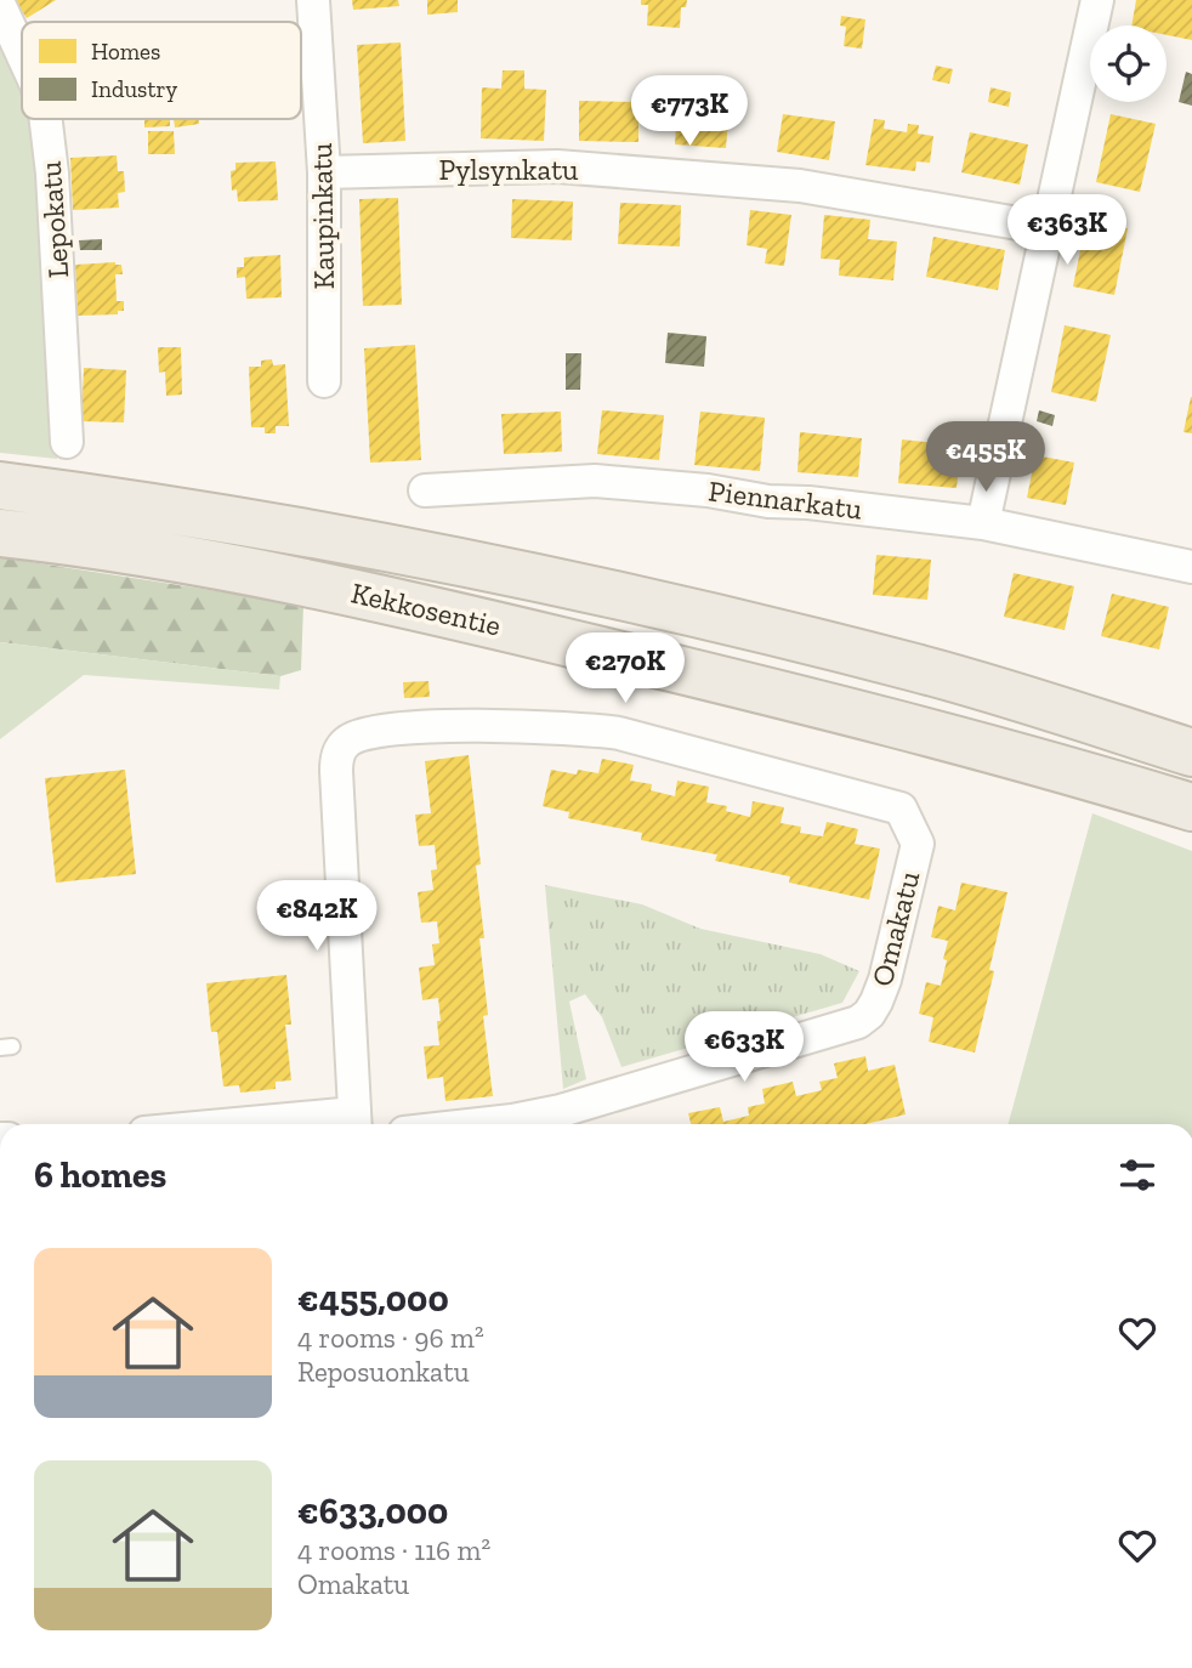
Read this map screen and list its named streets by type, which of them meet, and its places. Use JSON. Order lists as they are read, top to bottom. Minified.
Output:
{"streets":{"highway":["Kekkosentie"],"street":["Pylsynkatu","Kaupinkatu","Lepokatu","Piennarkatu","Omakatu"]},"crossings":[["Pylsynkatu","Kaupinkatu"]],"legend":["Homes","Industry"],"page":{"price":["€773K","€363K","€455K","€270K","€842K","€633K"],"heading":"6 homes","list":[{"name":"€455,000","note":"4 rooms · 96 m² · Reposuonkatu"},{"name":"€633,000","note":"4 rooms · 116 m² · Omakatu"}]}}
